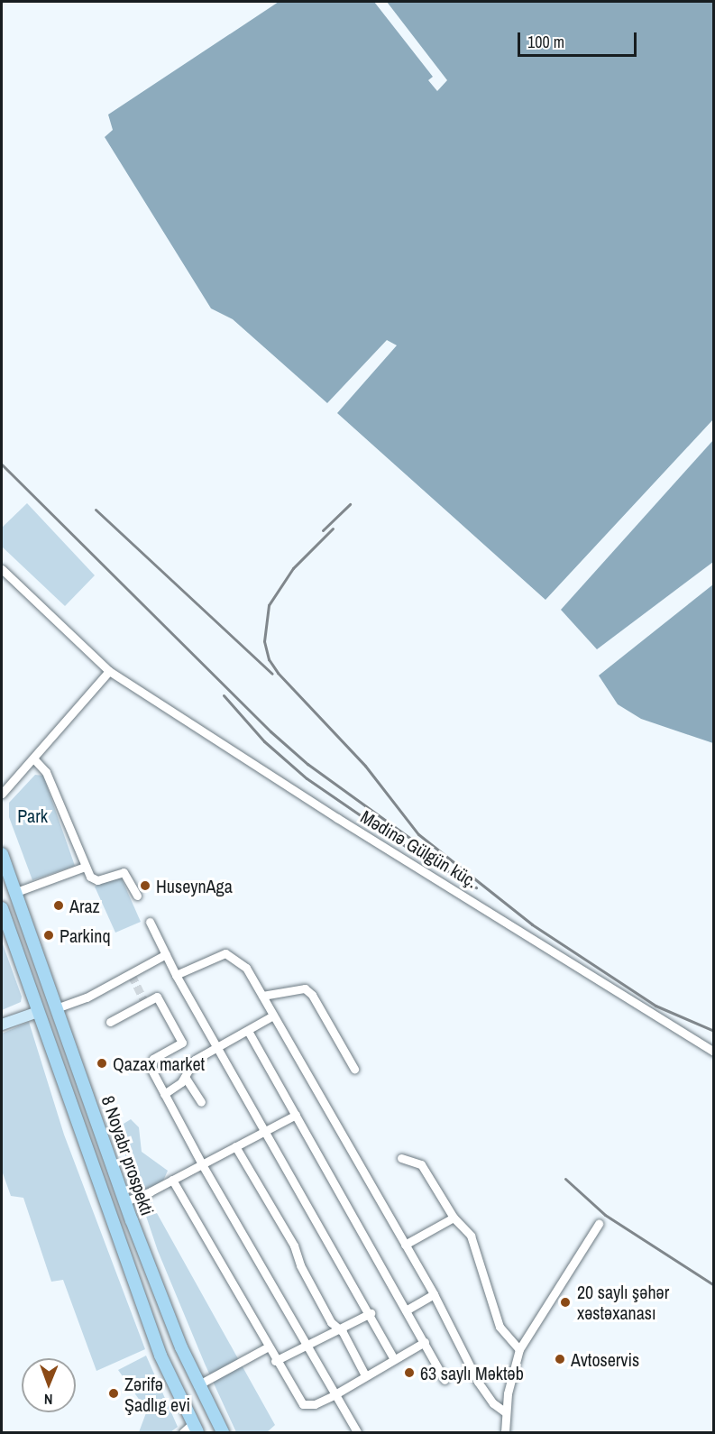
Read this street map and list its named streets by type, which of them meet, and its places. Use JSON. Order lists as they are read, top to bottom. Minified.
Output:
{"streets":{"highway":["8 Noyabr prospekti"],"street":["Mədinə Gülgün küç."]},"parks":["Park"],"places":["HuseynAga","Araz","Parkinq","Qazax market","20 saylı şəhər xəstəxanası","Avtoservis","63 saylı Məktəb","Zərifə Şadlıg evi"],"scale_bar":"100 m","north":"bottom"}
